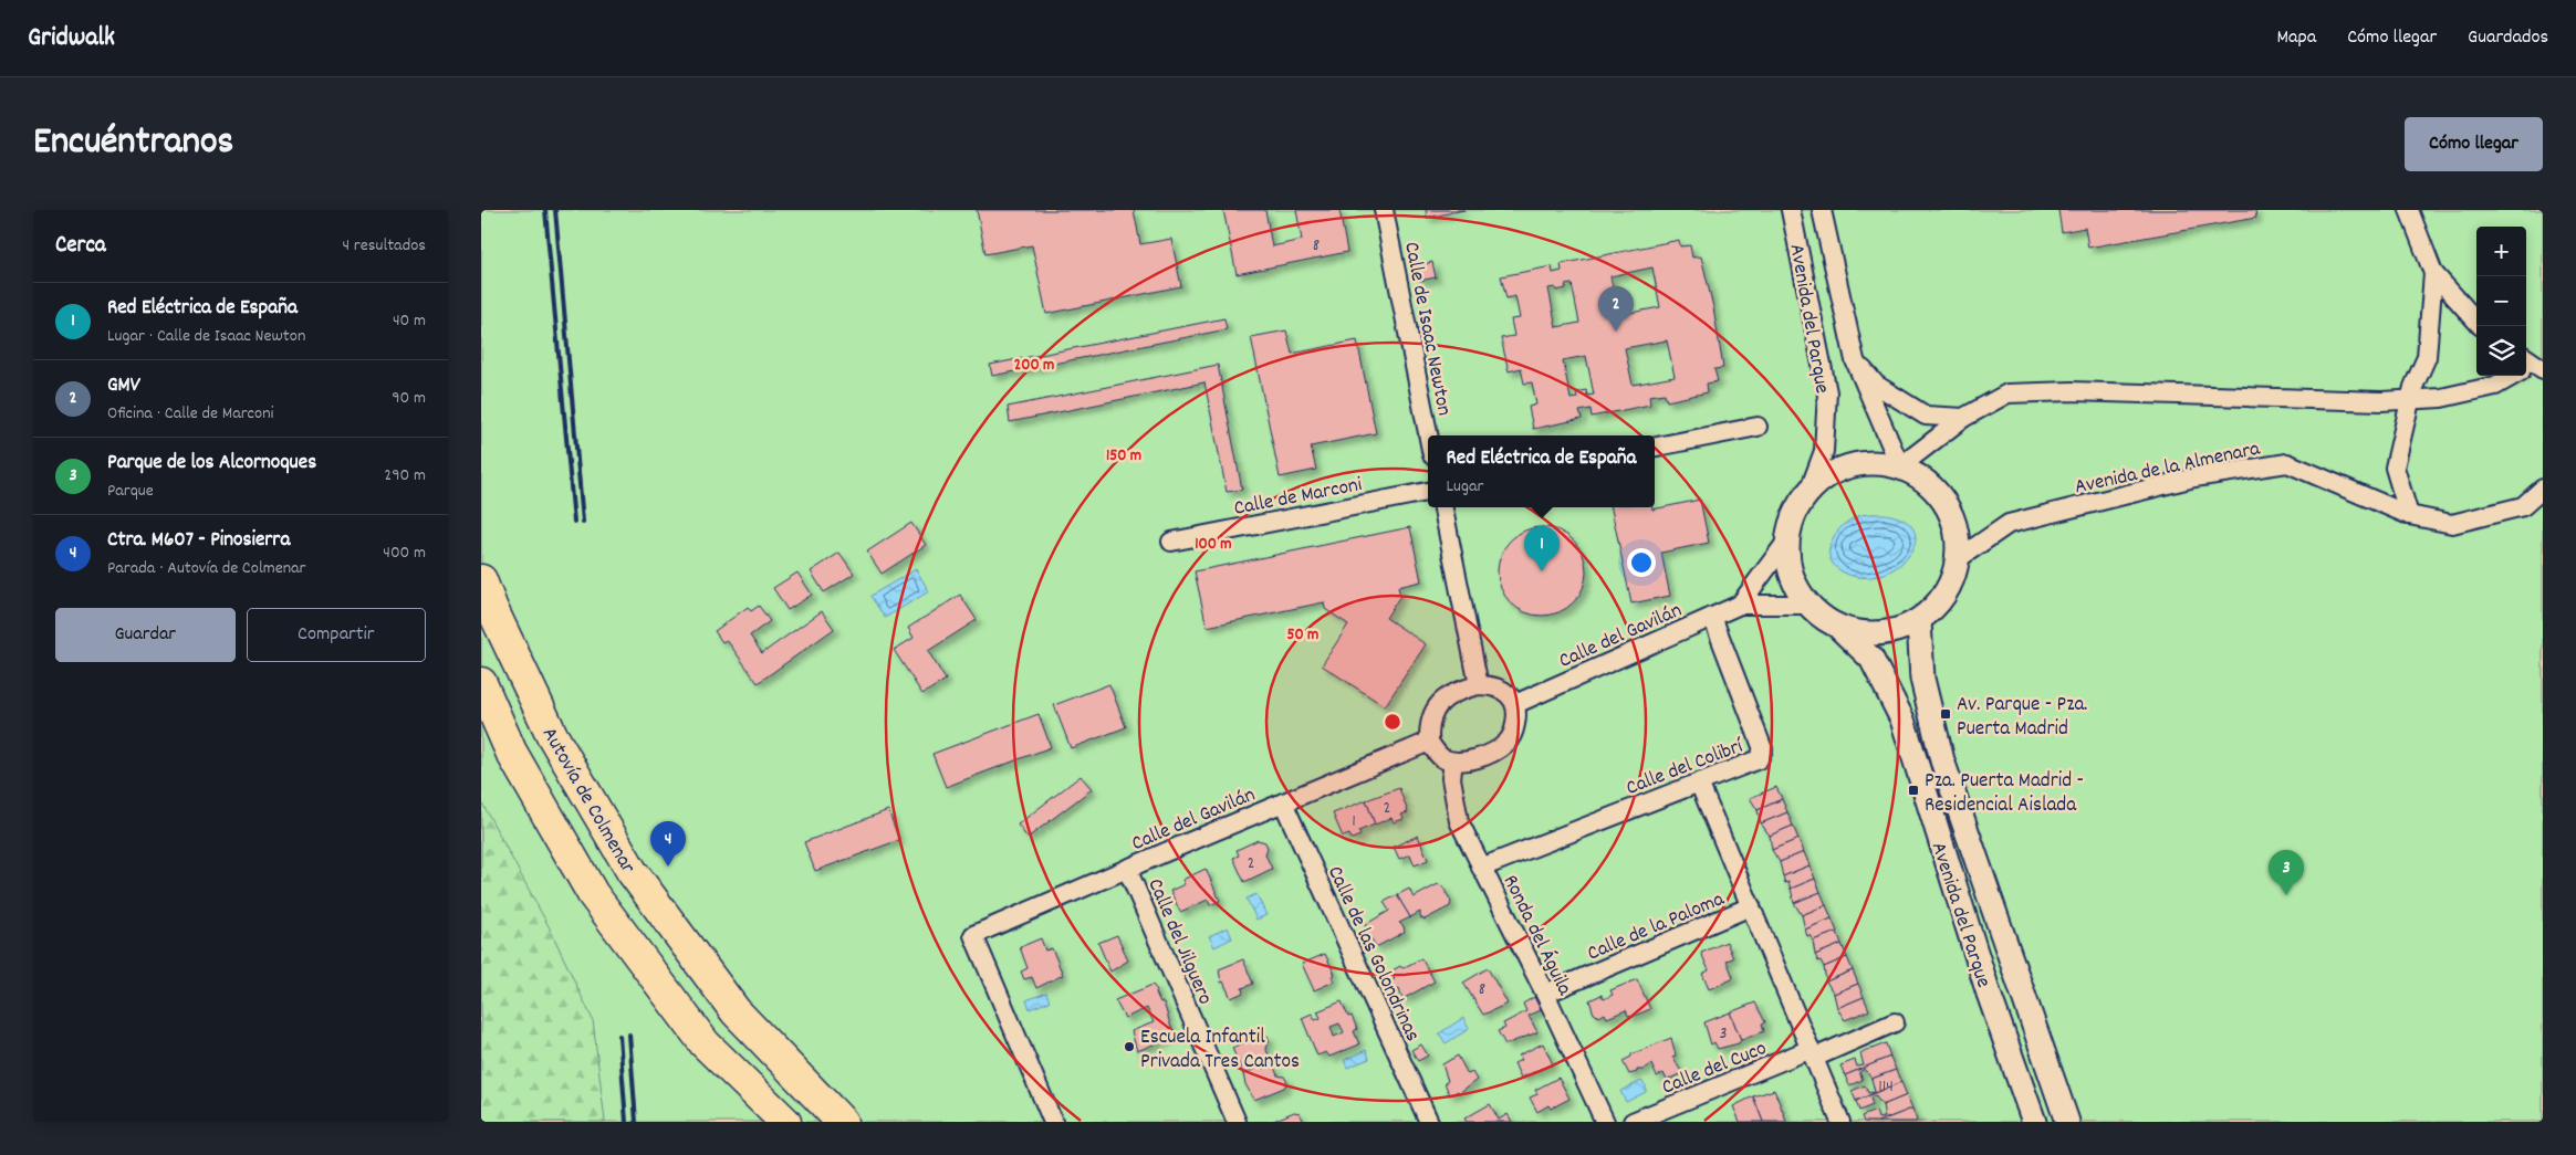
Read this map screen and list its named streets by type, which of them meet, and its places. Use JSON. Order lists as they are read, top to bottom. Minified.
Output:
{"streets":{"highway":["Autovía de Colmenar"],"street":["Avenida del Parque","Calle de Isaac Newton","Avenida de la Almenara","Calle de Marconi","Calle del Gavilán","Calle del Colibrí","Calle de la Paloma","Ronda del Águila","Calle del Jilguero","Calle de las Golondrinas","Calle del Cuco"]},"crossings":[["Avenida del Parque","Avenida de la Almenara"],["Avenida del Parque","Calle del Gavilán"],["Avenida de la Almenara","Calle del Gavilán"],["Calle del Gavilán","Calle del Colibrí"],["Calle del Gavilán","Ronda del Águila"],["Calle del Gavilán","Calle del Jilguero"],["Calle del Gavilán","Calle de las Golondrinas"],["Calle del Colibrí","Ronda del Águila"],["Calle de la Paloma","Ronda del Águila"]],"places":{"transit":["Av. Parque - Pza. Puerta Madrid","Pza. Puerta Madrid - Residencial Aislada"],"other":["Escuela Infantil Privada Tres Cantos"]},"house_numbers":["8","2","1","2","8","3","114"],"page":{"header":"Gridwalk","nav":["Mapa","Cómo llegar","Guardados"],"title":"Encuéntranos","buttons":["Cómo llegar",["Guardar","Compartir"]],"heading":["Cerca","4 resultados"],"map_buttons":["+","−"],"list":[{"mark":"1","name":"Red Eléctrica de España","note":"Lugar · Calle de Isaac Newton","value":"40 m"},{"mark":"2","name":"GMV","note":"Oficina · Calle de Marconi","value":"90 m"},{"mark":"3","name":"Parque de los Alcornoques","note":"Parque","value":"290 m"},{"mark":"4","name":"Ctra. M607 - Pinosierra","note":"Parada · Autovía de Colmenar","value":"400 m"}],"pins":["2","1","4","3"],"popup":["Red Eléctrica de España","Lugar"]},"rings":["200 m","150 m","100 m","50 m"]}
